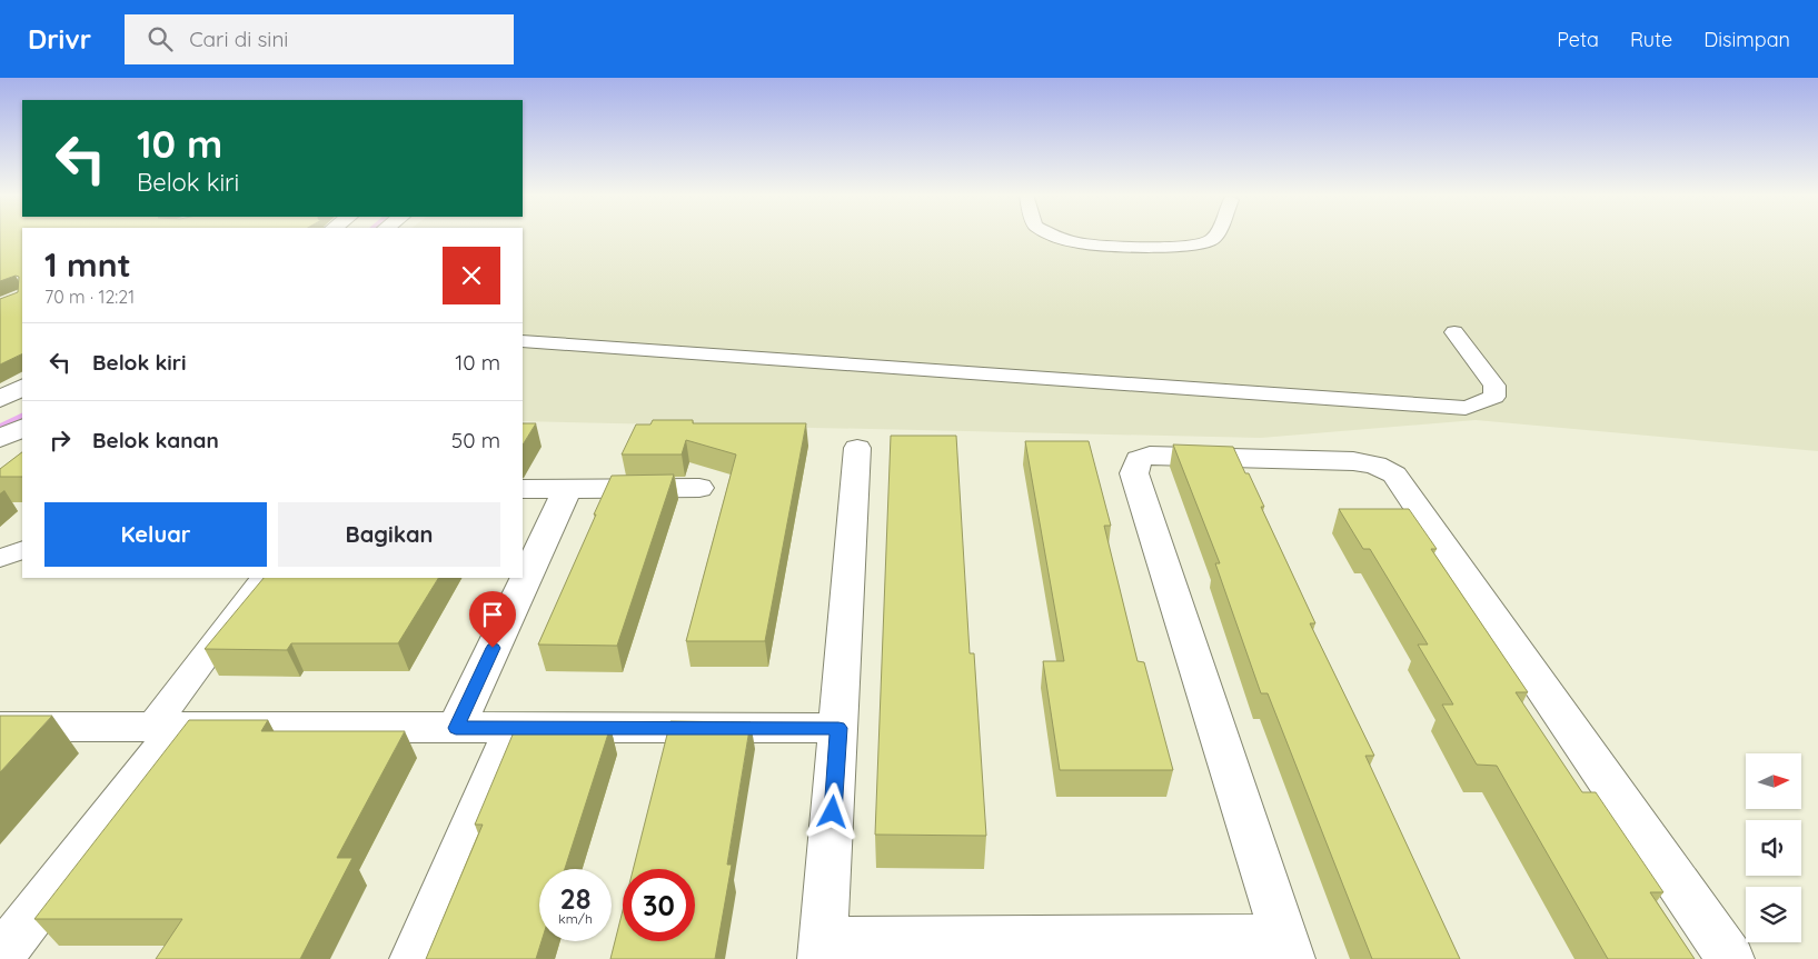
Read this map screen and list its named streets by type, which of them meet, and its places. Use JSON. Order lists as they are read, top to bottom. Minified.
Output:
{"north":"right","page":{"header":"Drivr","search":"Cari di sini","nav":["Peta","Rute","Disimpan"],"turn":["10 m","Belok kiri"],"heading":["1 mnt","70 m · 12:21"],"list":[{"name":"Belok kiri","value":"10 m"},{"name":"Belok kanan","value":"50 m"}],"buttons":["Keluar","Bagikan"],"speed":"28 km/h","limit":"30"}}
